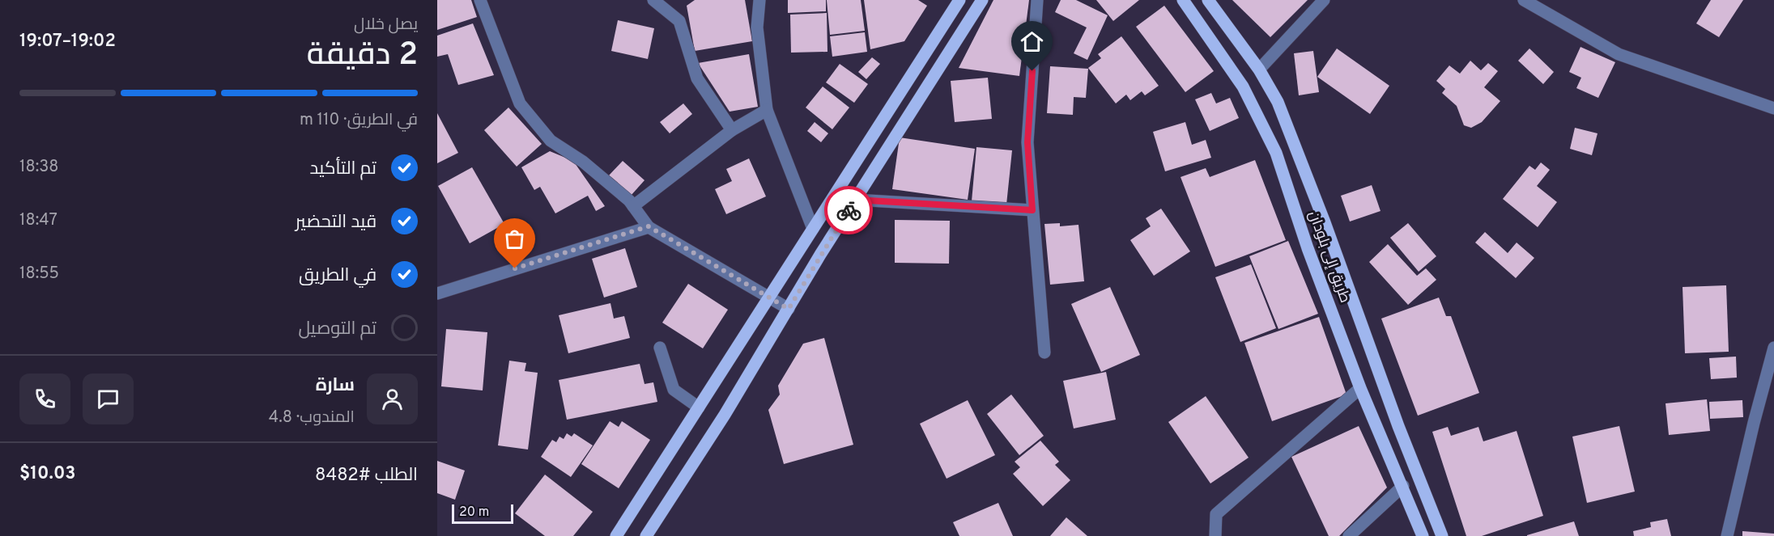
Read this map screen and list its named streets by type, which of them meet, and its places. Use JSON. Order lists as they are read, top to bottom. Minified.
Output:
{"streets":{"main road":["طريق إلى بلودان"]},"scale_bar":"20 m","page":{"heading":["2 دقيقة","يصل خلال","19:02–19:07"],"panel":["سارة","المندوب · 4.8","الطلب #8482","$10.03"],"bar":"في الطريق · 110 m","list":[["تم التأكيد","18:38"],["قيد التحضير","18:47"],["في الطريق","18:55"],"تم التوصيل"],"scale":"20 m"}}
